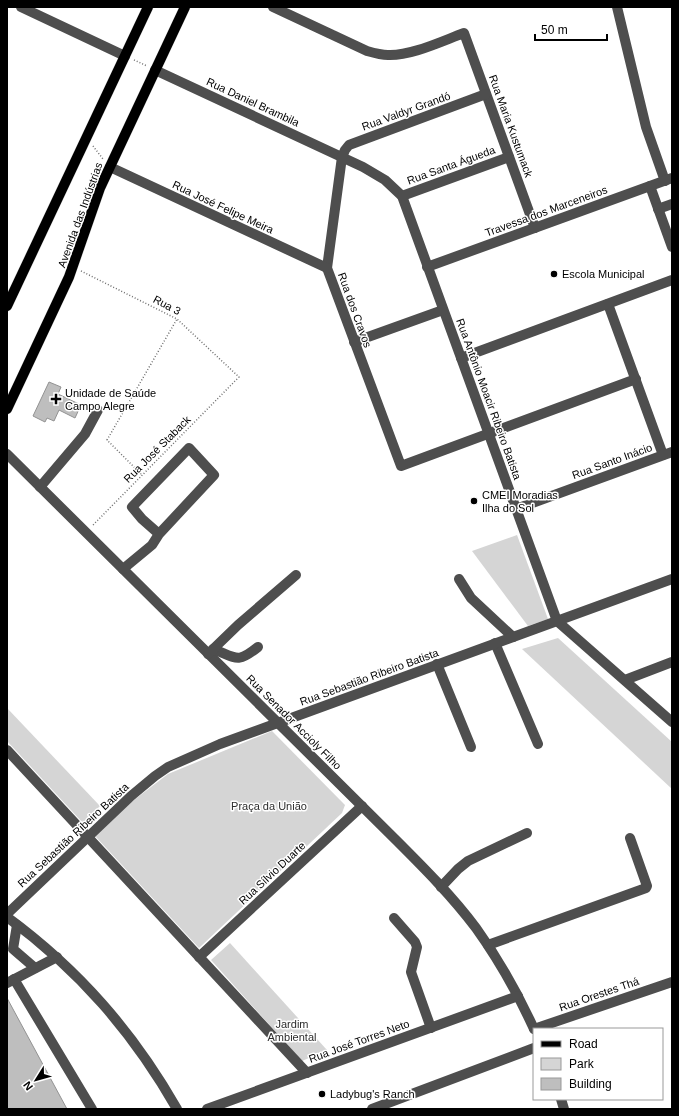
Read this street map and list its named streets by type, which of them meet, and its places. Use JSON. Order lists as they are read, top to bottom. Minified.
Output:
{"streets":{"main road":["Avenida das Indústrias"],"street":["Rua Daniel Brambila","Rua Valdyr Grandó","Rua Maria Kustumack","Rua Santa Águeda","Rua José Felipe Meira","Travessa dos Marceneiros","Rua dos Cravos","Rua Antônio Moacir Ribeiro Batista","Rua Santo Inácio","Rua Sebastião Ribeiro Batista","Rua Senador Accioly Filho","Rua Sílvio Duarte","Rua Orestes Thá","Rua José Torres Neto"],"path":["Rua 3","Rua José Staback"]},"crossings":[["Rua Daniel Brambila","Rua Valdyr Grandó"],["Rua Daniel Brambila","Rua Santa Águeda"],["Rua Daniel Brambila","Travessa dos Marceneiros"],["Rua Daniel Brambila","Avenida das Indústrias"],["Rua Daniel Brambila","Rua dos Cravos"],["Rua Daniel Brambila","Rua Antônio Moacir Ribeiro Batista"],["Rua Valdyr Grandó","Rua Maria Kustumack"],["Rua Valdyr Grandó","Rua dos Cravos"],["Rua Maria Kustumack","Rua Santa Águeda"],["Rua Maria Kustumack","Travessa dos Marceneiros"],["Rua José Felipe Meira","Avenida das Indústrias"],["Rua José Felipe Meira","Rua dos Cravos"],["Travessa dos Marceneiros","Rua Antônio Moacir Ribeiro Batista"],["Avenida das Indústrias","Rua 3"],["Rua 3","Rua José Staback"],["Rua dos Cravos","Rua Antônio Moacir Ribeiro Batista"],["Rua Antônio Moacir Ribeiro Batista","Rua Santo Inácio"],["Rua Antônio Moacir Ribeiro Batista","Rua Sebastião Ribeiro Batista"],["Rua José Staback","Rua Senador Accioly Filho"],["Rua Sebastião Ribeiro Batista","Rua Senador Accioly Filho"],["Rua Senador Accioly Filho","Rua Sílvio Duarte"],["Rua Senador Accioly Filho","Rua José Torres Neto"]],"parks":["Praça da União","Jardim Ambiental"],"places":{"other":["Escola Municipal","CMEI Moradias Ilha do Sol","Ladybug's Ranch"],"health":["Unidade de Saúde Campo Alegre"]},"legend":["Road","Park","Building"],"scale_bar":"50 m","north":"bottom left"}
